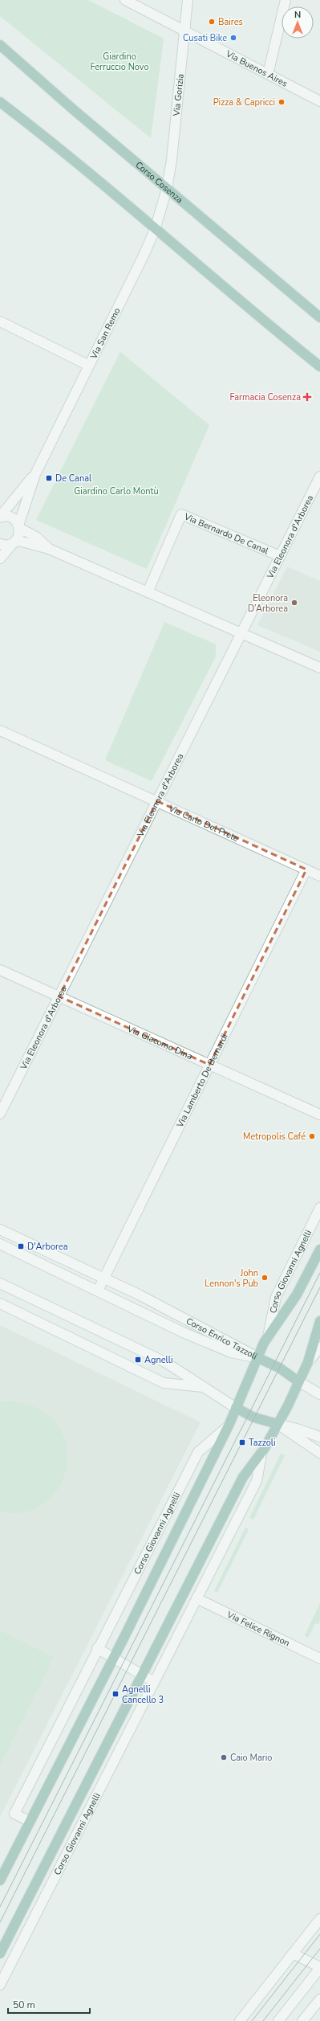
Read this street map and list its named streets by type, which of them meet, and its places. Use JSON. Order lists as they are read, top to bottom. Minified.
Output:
{"streets":{"main road":["Corso Cosenza","Corso Giovanni Agnelli"],"street":["Via Buenos Aires","Via Gorizia","Via San Remo","Via Bernardo De Canal","Via Eleonora d'Arborea","Via Carlo Del Prete","Via Giacomo Dina","Via Lamberto De Bernardi","Corso Enrico Tazzoli","Via Felice Rignon"]},"crossings":[["Via Buenos Aires","Via Gorizia"],["Via Gorizia","Corso Cosenza"],["Via Gorizia","Via San Remo"],["Corso Cosenza","Via San Remo"],["Via Bernardo De Canal","Via Eleonora d'Arborea"],["Via Eleonora d'Arborea","Via Carlo Del Prete"],["Via Eleonora d'Arborea","Via Giacomo Dina"],["Via Carlo Del Prete","Via Lamberto De Bernardi"],["Via Giacomo Dina","Via Lamberto De Bernardi"],["Via Lamberto De Bernardi","Corso Enrico Tazzoli"],["Corso Giovanni Agnelli","Corso Enrico Tazzoli"],["Corso Giovanni Agnelli","Via Felice Rignon"]],"parks":["Giardino Ferruccio Novo","Giardino Carlo Montù"],"places":{"other":["Baires","Cusati Bike","Pizza & Capricci","Eleonora D’Arborea","Metropolis Café","John Lennon's Pub","Caio Mario"],"health":["Farmacia Cosenza"],"transit":["De Canal","D'Arborea","Agnelli","Tazzoli","Agnelli Cancello 3"]},"scale_bar":"50 m","north":"top"}
